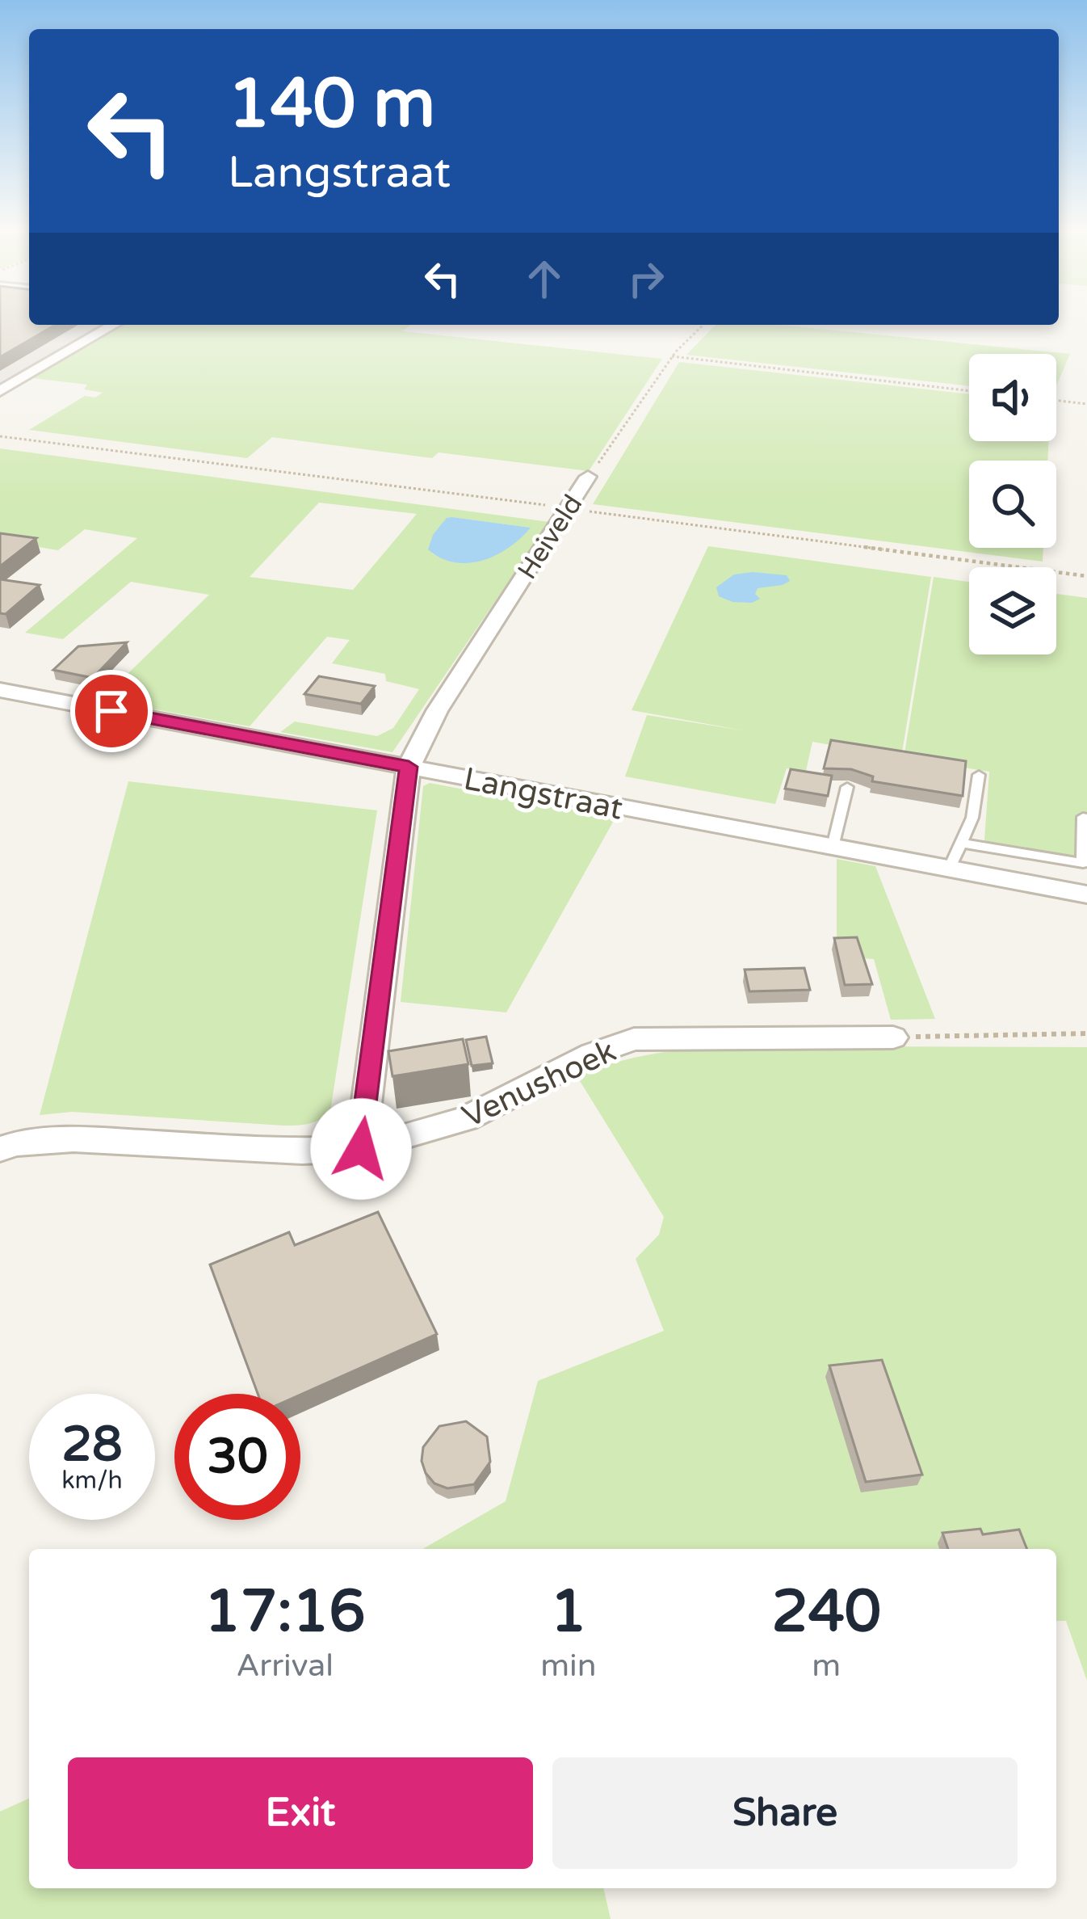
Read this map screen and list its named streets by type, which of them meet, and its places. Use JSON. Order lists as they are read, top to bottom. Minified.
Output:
{"streets":{"street":["Heiveld","Langstraat","Venushoek"]},"crossings":[["Heiveld","Langstraat"]],"page":{"turn":["140 m","Langstraat"],"speed":"28 km/h","limit":"30","eta":["17:16","Arrival","1","min","240","m"],"buttons":["Exit","Share"]}}
